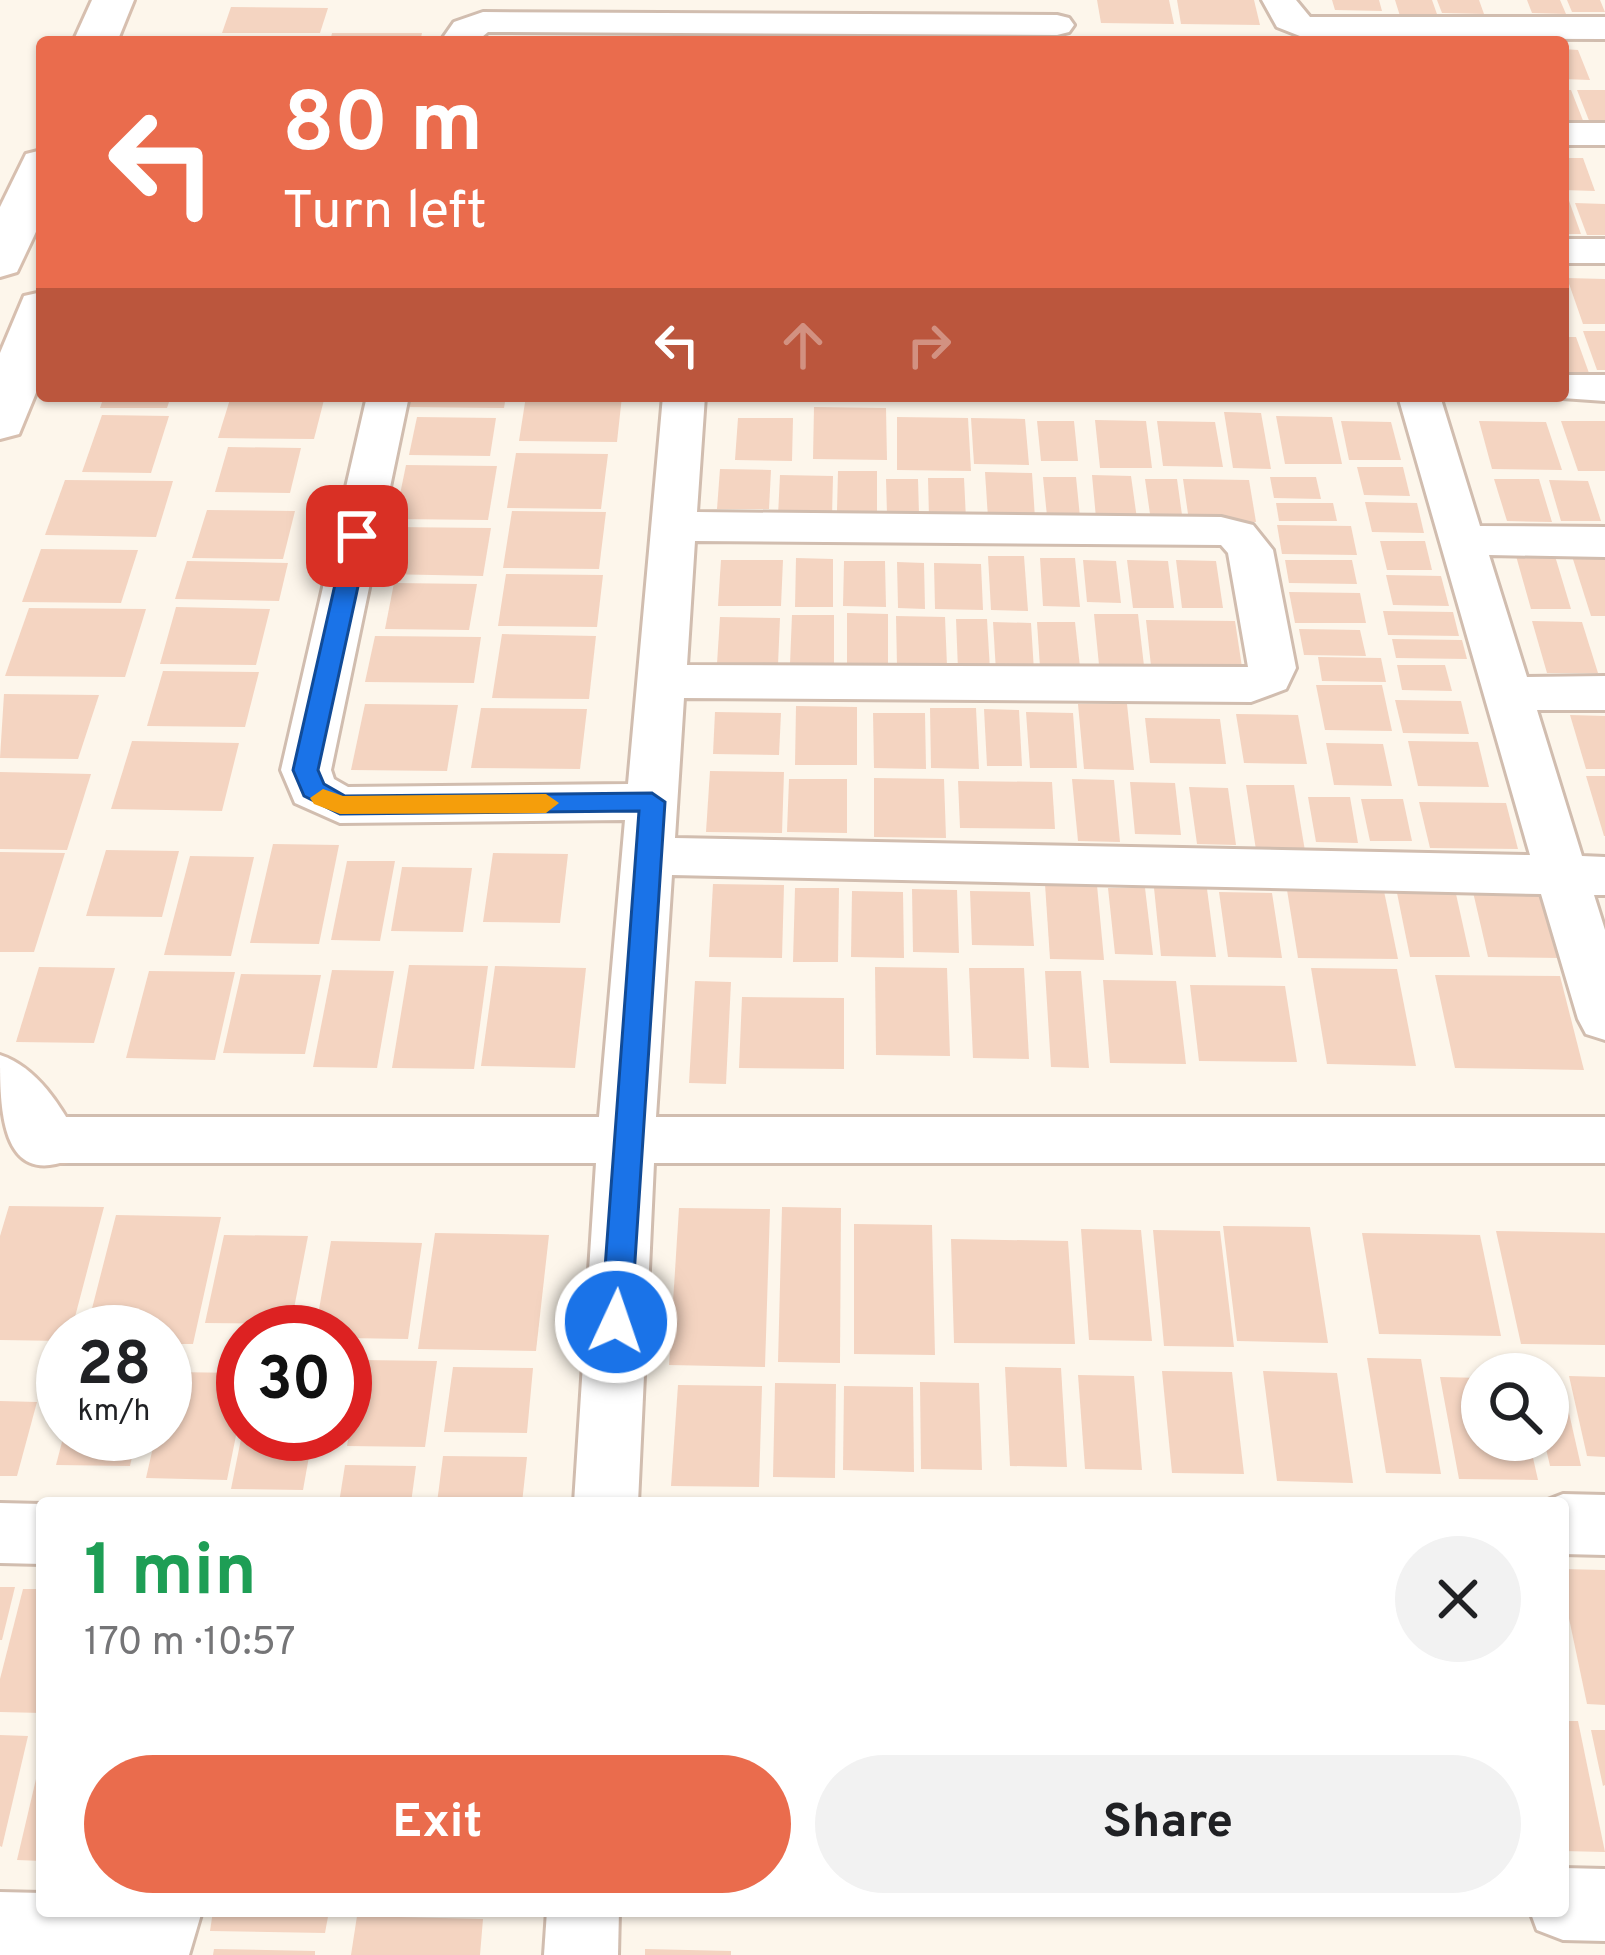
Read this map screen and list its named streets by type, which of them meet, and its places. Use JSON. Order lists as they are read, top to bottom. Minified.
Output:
{"page":{"turn":["80 m","Turn left"],"speed":"28 km/h","limit":"30","heading":["1 min","170 m · 10:57"],"buttons":["Exit","Share"]}}
